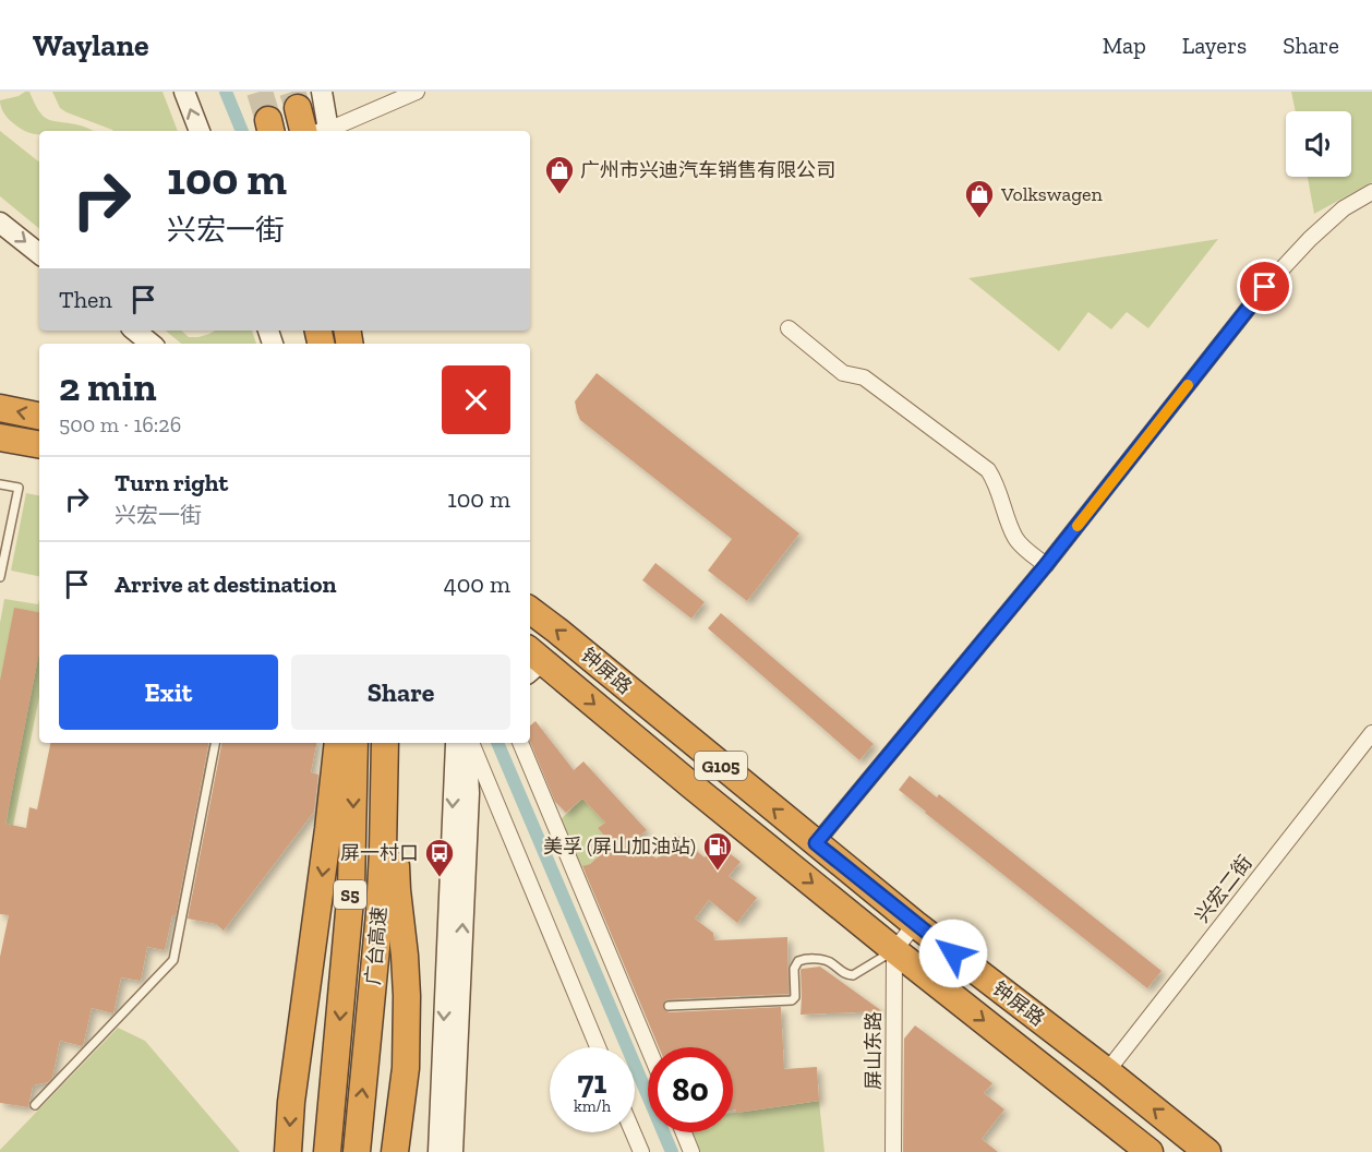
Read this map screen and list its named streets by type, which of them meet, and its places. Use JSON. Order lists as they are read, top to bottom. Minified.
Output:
{"streets":{"highway":["钟屏路","G105","S5","广台高速"],"street":["兴宏二街","屏山东路"]},"crossings":[["钟屏路","兴宏二街"],["钟屏路","屏山东路"]],"places":{"shop":["广州市兴迪汽车销售有限公司","Volkswagen"],"fuel station":["美孚 (屏山加油站)"],"bus stop":["屏一村口"]},"page":{"header":"Waylane","nav":["Map","Layers","Share"],"turn":["100 m","兴宏一街"],"then":"Then","heading":["2 min","500 m · 16:26"],"list":[{"name":"Turn right","note":"兴宏一街","value":"100 m"},{"name":"Arrive at destination","value":"400 m"}],"buttons":["Exit","Share"],"speed":"71 km/h","limit":"80"}}
